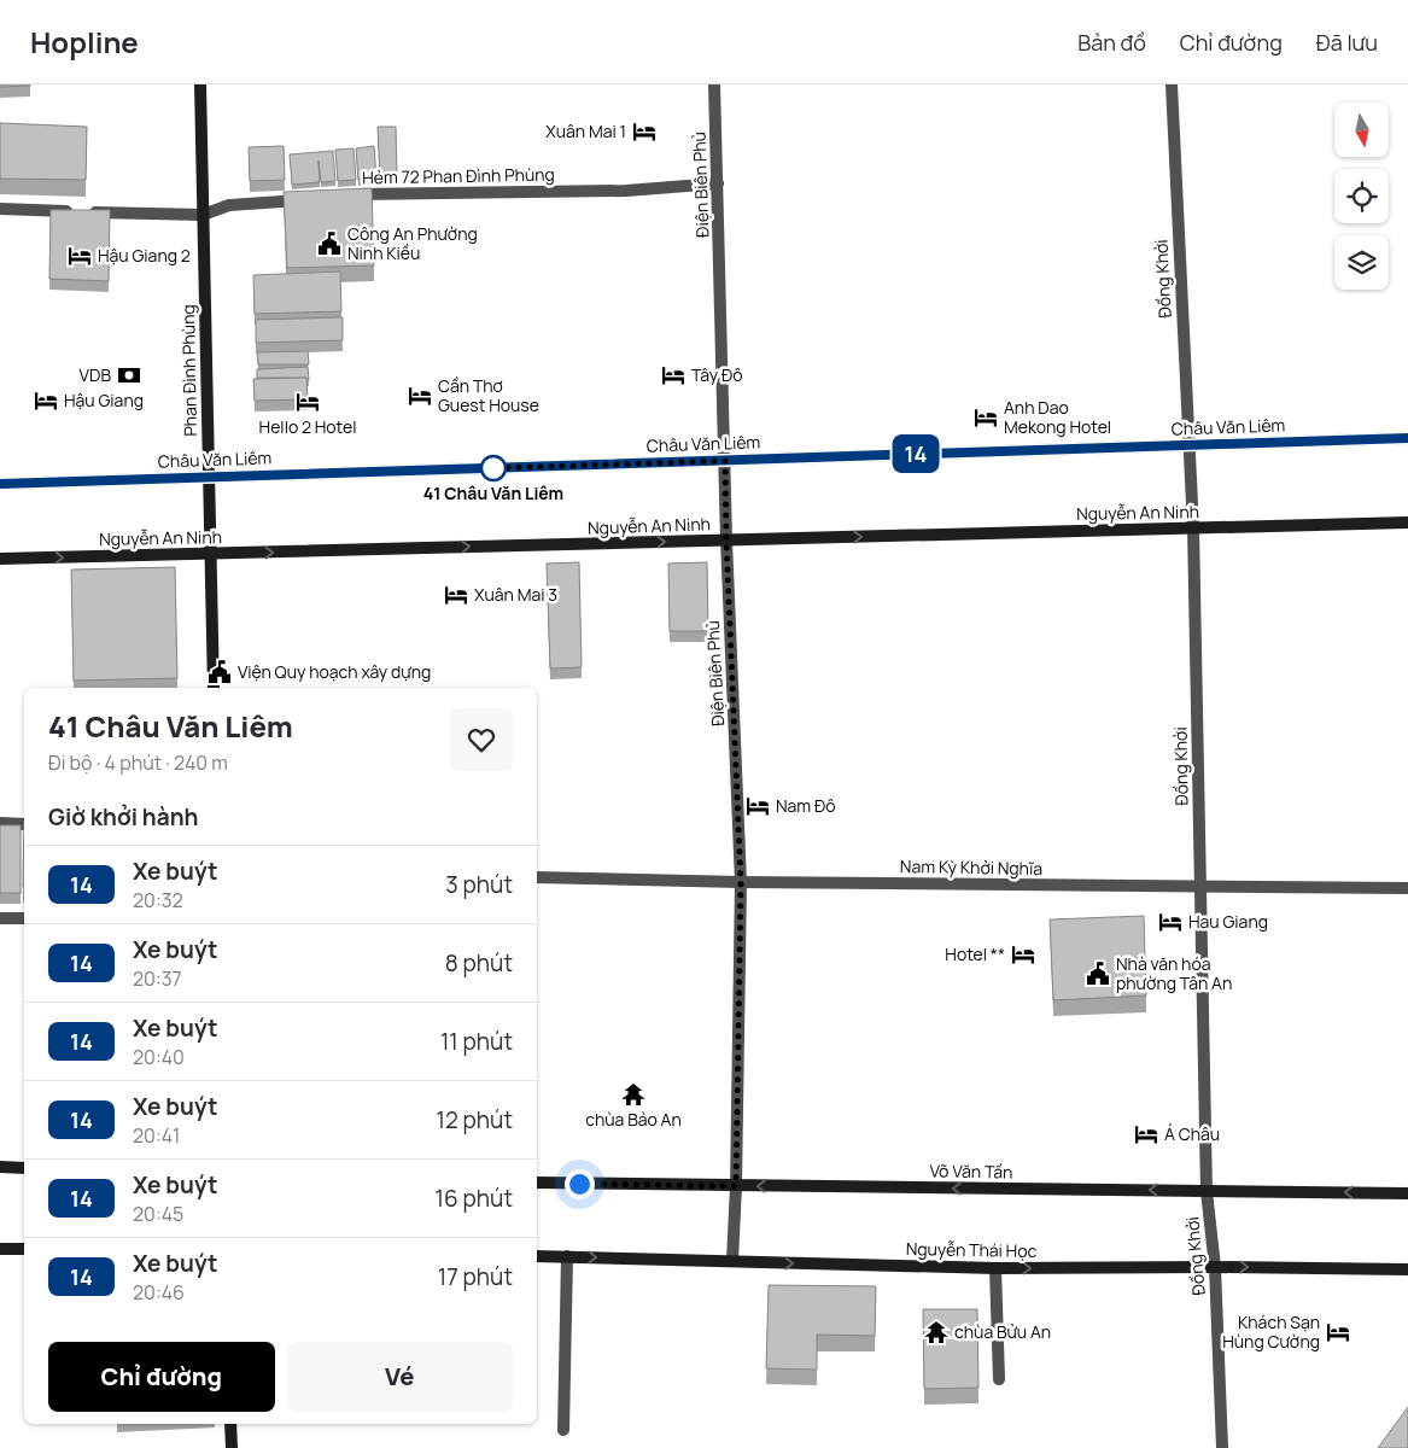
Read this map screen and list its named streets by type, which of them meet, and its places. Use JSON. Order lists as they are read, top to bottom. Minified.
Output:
{"streets":{"street":["Hẻm 72 Phan Đình Phùng","Điện Biên Phủ","Đồng Khởi","Phan Đình Phùng","Châu Văn Liêm","Nguyễn An Ninh","Nam Kỳ Khởi Nghĩa","Võ Văn Tần","Nguyễn Thái Học"]},"crossings":[["Hẻm 72 Phan Đình Phùng","Điện Biên Phủ"],["Điện Biên Phủ","Châu Văn Liêm"],["Điện Biên Phủ","Nguyễn An Ninh"],["Điện Biên Phủ","Nam Kỳ Khởi Nghĩa"],["Điện Biên Phủ","Võ Văn Tần"],["Điện Biên Phủ","Nguyễn Thái Học"],["Đồng Khởi","Châu Văn Liêm"],["Đồng Khởi","Nguyễn An Ninh"],["Đồng Khởi","Nam Kỳ Khởi Nghĩa"],["Đồng Khởi","Võ Văn Tần"],["Đồng Khởi","Nguyễn Thái Học"],["Phan Đình Phùng","Châu Văn Liêm"],["Phan Đình Phùng","Nguyễn An Ninh"]],"one_way":["Nguyễn An Ninh","Võ Văn Tần","Nguyễn Thái Học"],"places":{"hotel":["Xuân Mai 1","Hậu Giang 2","Tây Đô","Cần Thơ Guest House","Hậu Giang","Hello 2 Hotel","Anh Dao Mekong Hotel","Xuân Mai 3","Nam Đô","Hau Giang","Hotel **","Á Châu","Khách Sạn Hùng Cường"],"public building":["Công An Phường Ninh Kiều","Viện Quy hoạch xây dựng","Nhà văn hóa phường Tân An"],"bank":["VDB"],"other":["41 Châu Văn Liêm"],"temple":["chùa Bảo An","chùa Bửu An"]},"lines":["bus line 14"],"north":"bottom","page":{"header":"Hopline","nav":["Bản đồ","Chỉ đường","Đã lưu"],"on_map":"14","heading":[["41 Châu Văn Liêm","Đi bộ · 4 phút · 240 m"],"Giờ khởi hành"],"list":[{"mark":"14","name":"Xe buýt","note":"20:32","value":"3 phút"},{"mark":"14","name":"Xe buýt","note":"20:37","value":"8 phút"},{"mark":"14","name":"Xe buýt","note":"20:40","value":"11 phút"},{"mark":"14","name":"Xe buýt","note":"20:41","value":"12 phút"},{"mark":"14","name":"Xe buýt","note":"20:45","value":"16 phút"},{"mark":"14","name":"Xe buýt","note":"20:46","value":"17 phút"}],"buttons":["Chỉ đường","Vé"]}}
